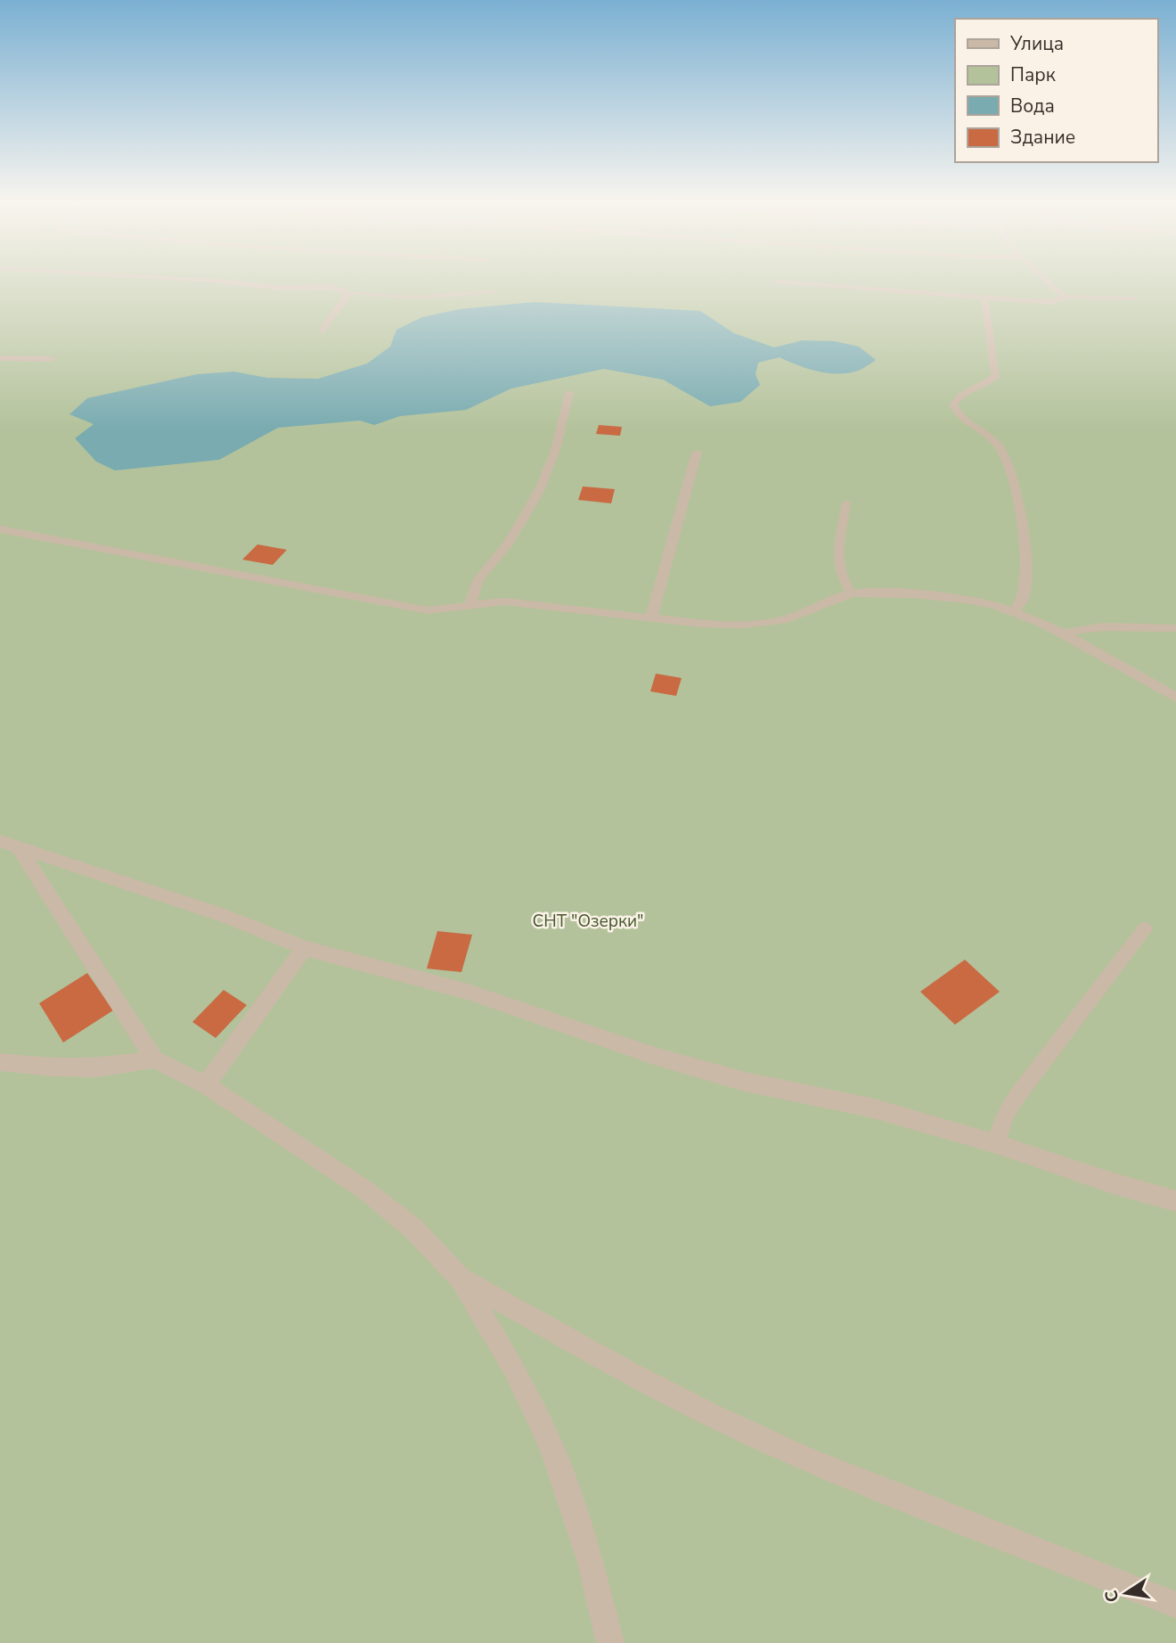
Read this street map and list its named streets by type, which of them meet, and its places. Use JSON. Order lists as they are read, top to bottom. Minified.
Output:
{"parks":["СНТ \"Озерки\""],"legend":["Улица","Парк","Вода","Здание"],"north":"left"}
